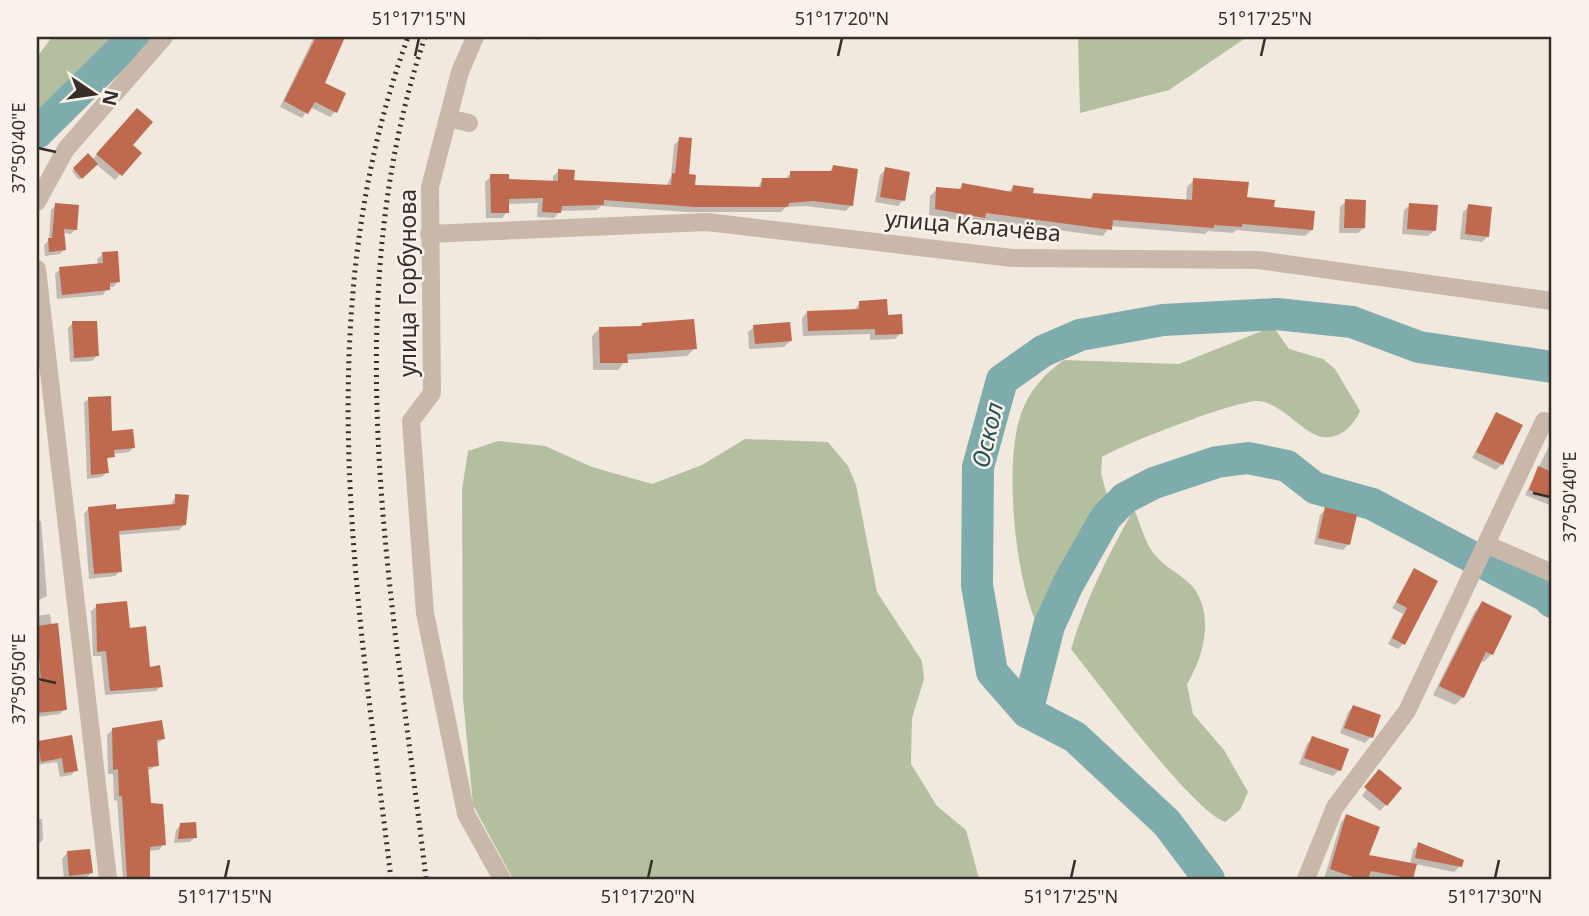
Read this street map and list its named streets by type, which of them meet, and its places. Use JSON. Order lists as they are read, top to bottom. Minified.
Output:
{"streets":{"street":["улица Калачёва","улица Горбунова"]},"crossings":[["улица Калачёва","улица Горбунова"]],"water":["Оскол"],"north":"right","coordinates":["51°17'15\"N","51°17'20\"N","51°17'25\"N","37°50'40\"E","37°50'50\"E","51°17'30\"N"]}
